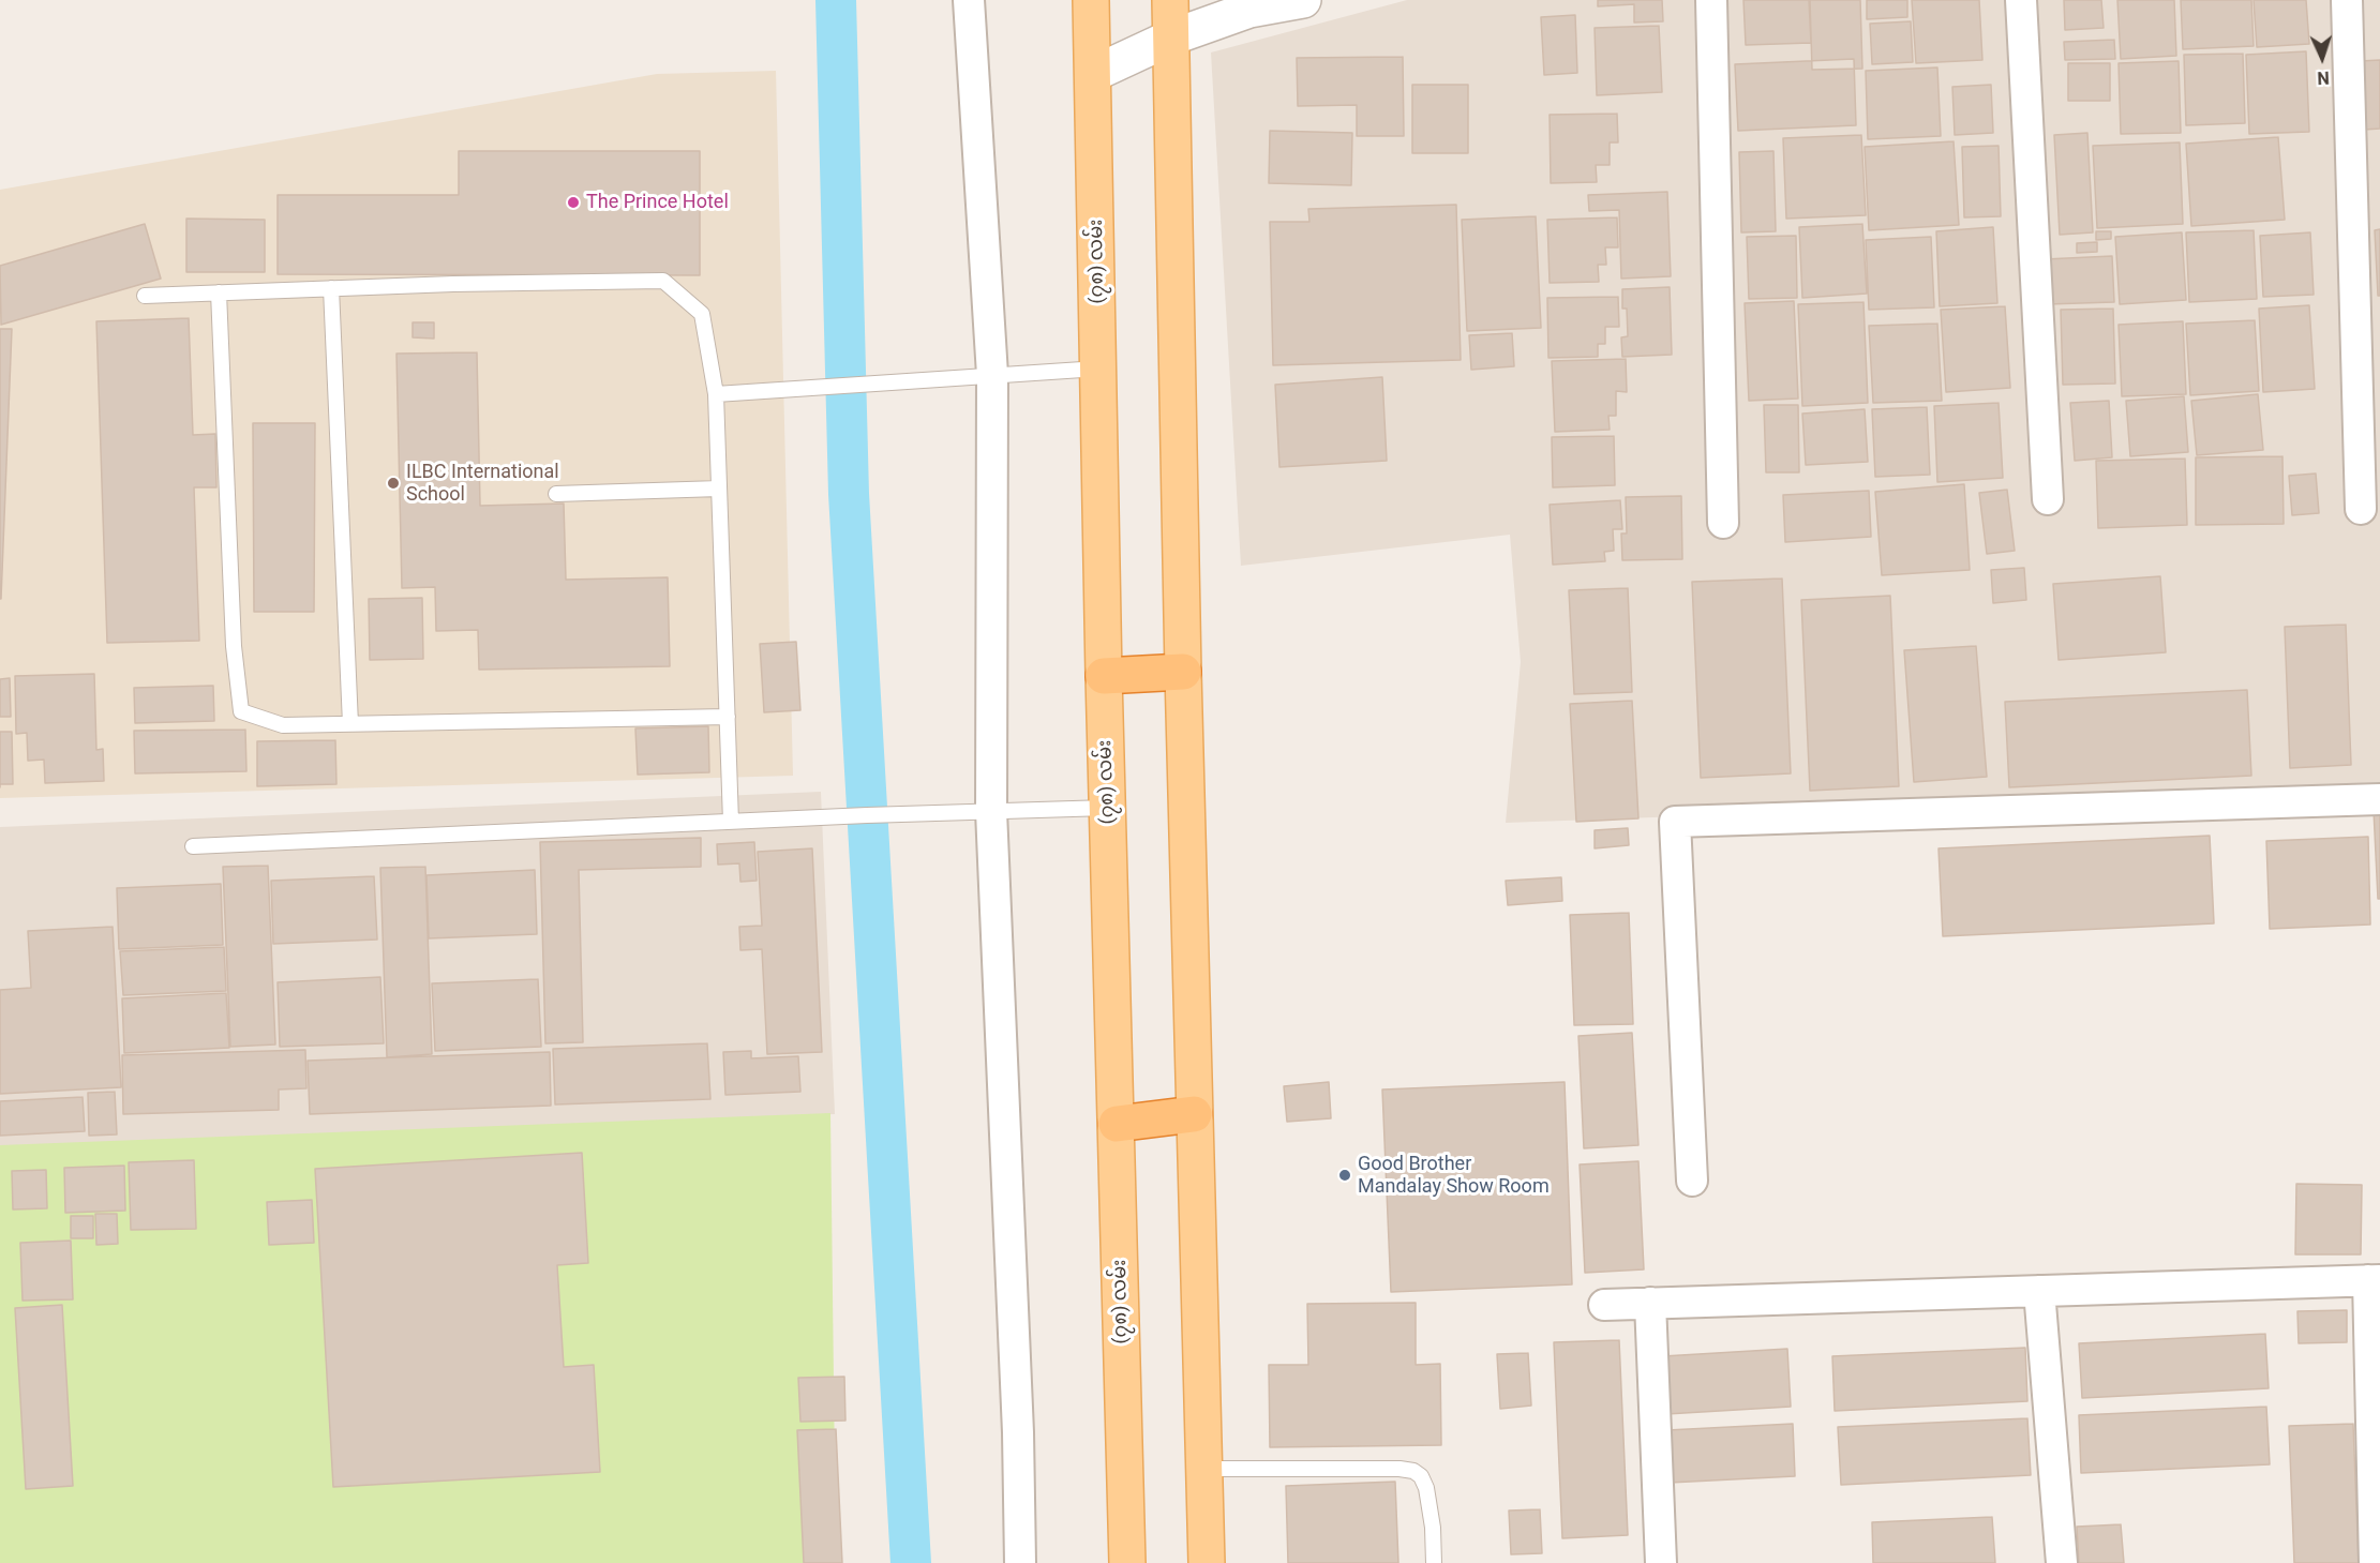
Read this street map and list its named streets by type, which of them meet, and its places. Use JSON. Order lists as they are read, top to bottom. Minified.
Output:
{"streets":{"main road":["(၇၈) လမ်း"]},"places":["The Prince Hotel","ILBC International School","Good Brother Mandalay Show Room"],"north":"bottom"}
